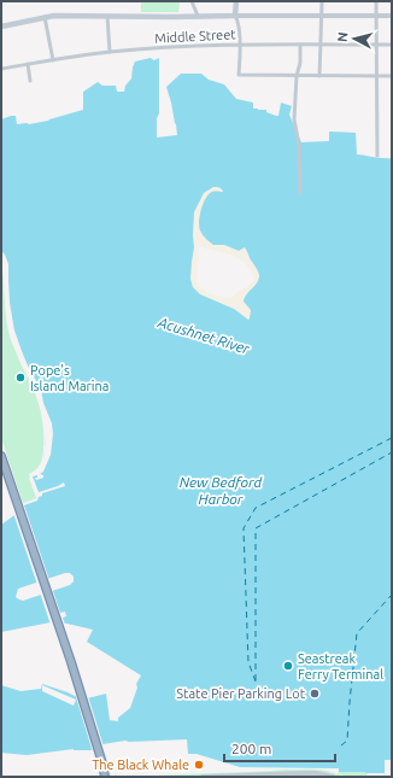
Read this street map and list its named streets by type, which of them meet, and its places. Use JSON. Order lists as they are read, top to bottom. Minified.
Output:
{"streets":{"street":["Middle Street"]},"water":["Acushnet River","New Bedford Harbor"],"places":["Pope's Island Marina","Seastreak Ferry Terminal","State Pier Parking Lot","The Black Whale"],"scale_bar":"200 m","north":"left"}
